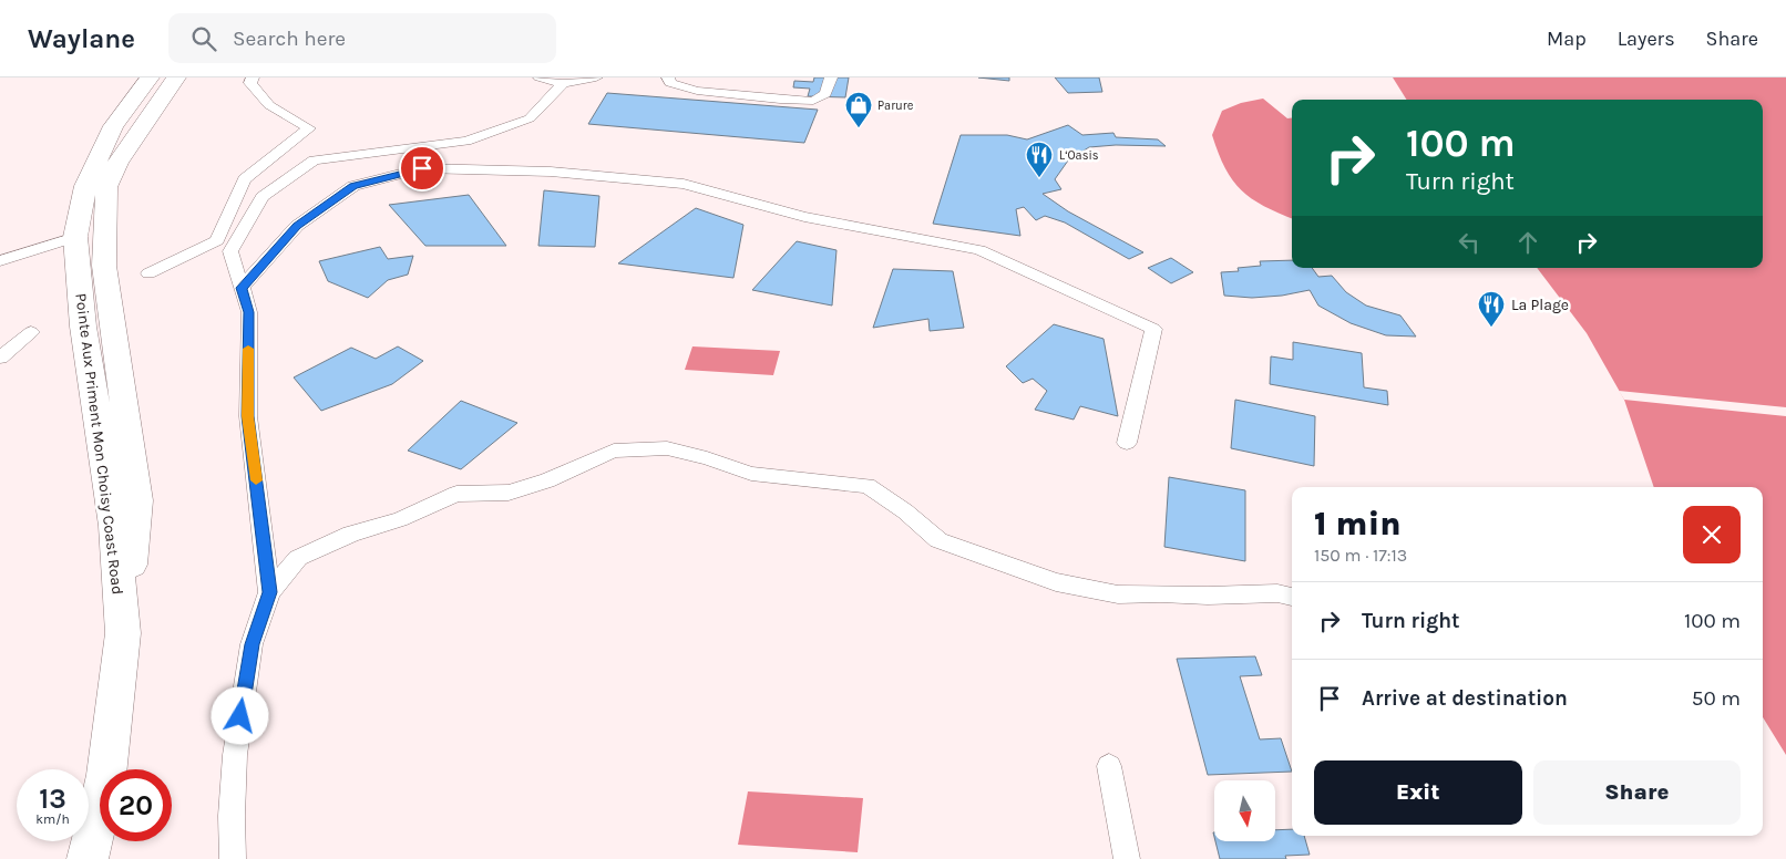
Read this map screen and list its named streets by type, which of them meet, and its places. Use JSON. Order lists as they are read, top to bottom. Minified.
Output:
{"streets":{"main road":["Pointe Aux Priment Mon Choisy Coast Road"]},"places":{"shop":["Parure"],"restaurant":["L‘Oasis","La Plage"]},"north":"bottom","page":{"header":"Waylane","search":"Search here","nav":["Map","Layers","Share"],"turn":["100 m","Turn right"],"heading":["1 min","150 m · 17:13"],"list":[{"name":"Turn right","value":"100 m"},{"name":"Arrive at destination","value":"50 m"}],"buttons":["Exit","Share"],"speed":"13 km/h","limit":"20"}}
